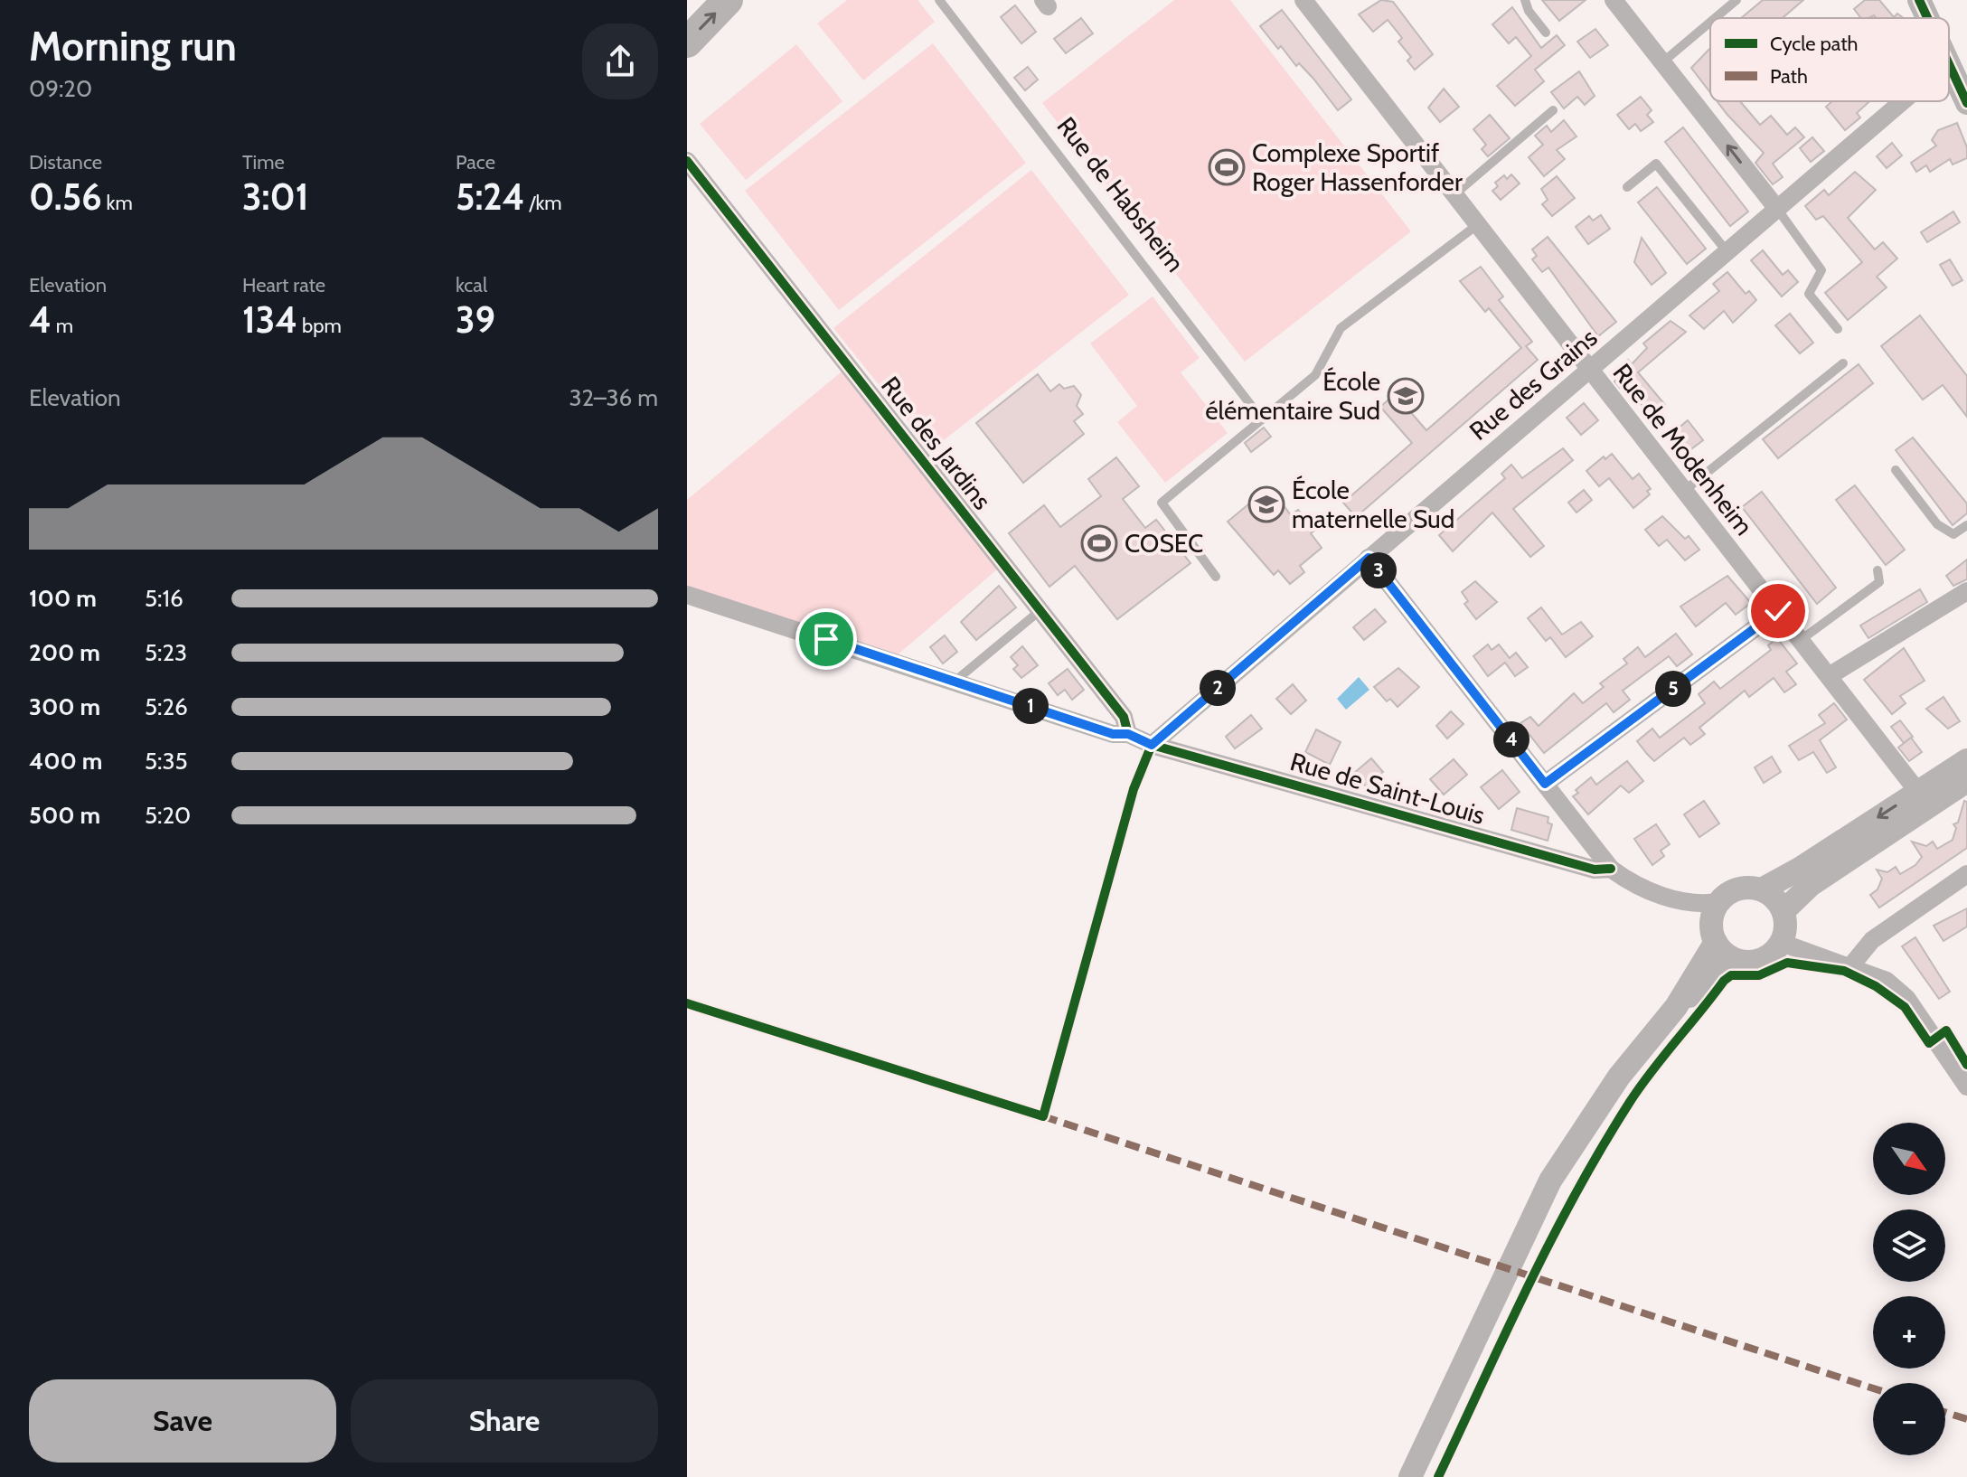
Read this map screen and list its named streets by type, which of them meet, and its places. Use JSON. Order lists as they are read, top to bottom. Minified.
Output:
{"streets":{"street":["Rue des Grains","Rue des Jardins","Rue de Modenheim","Rue de Saint-Louis"],"lane":["Rue de Habsheim"]},"crossings":[["Rue des Grains","Rue de Modenheim"],["Rue des Grains","Rue de Saint-Louis"]],"places":{"sports":["Complexe Sportif Roger Hassenforder","COSEC"],"school or university":["École élémentaire Sud","École maternelle Sud"]},"legend":["Cycle path","Path"],"north":"bottom right","page":{"heading":["Morning run","09:20"],"stats":[["Distance","0.56 km"],["Time","3:01"],["Pace","5:24 /km"],["Elevation","4 m"],["Heart rate","134 bpm"],["kcal","39"]],"chart":["Elevation","32–36 m"],"pins":["3","2","5","1","4"],"list":[{"name":"100 m","note":"5:16"},{"name":"200 m","note":"5:23"},{"name":"300 m","note":"5:26"},{"name":"400 m","note":"5:35"},{"name":"500 m","note":"5:20"}],"map_buttons":["+","−"],"buttons":["Save","Share"]}}
